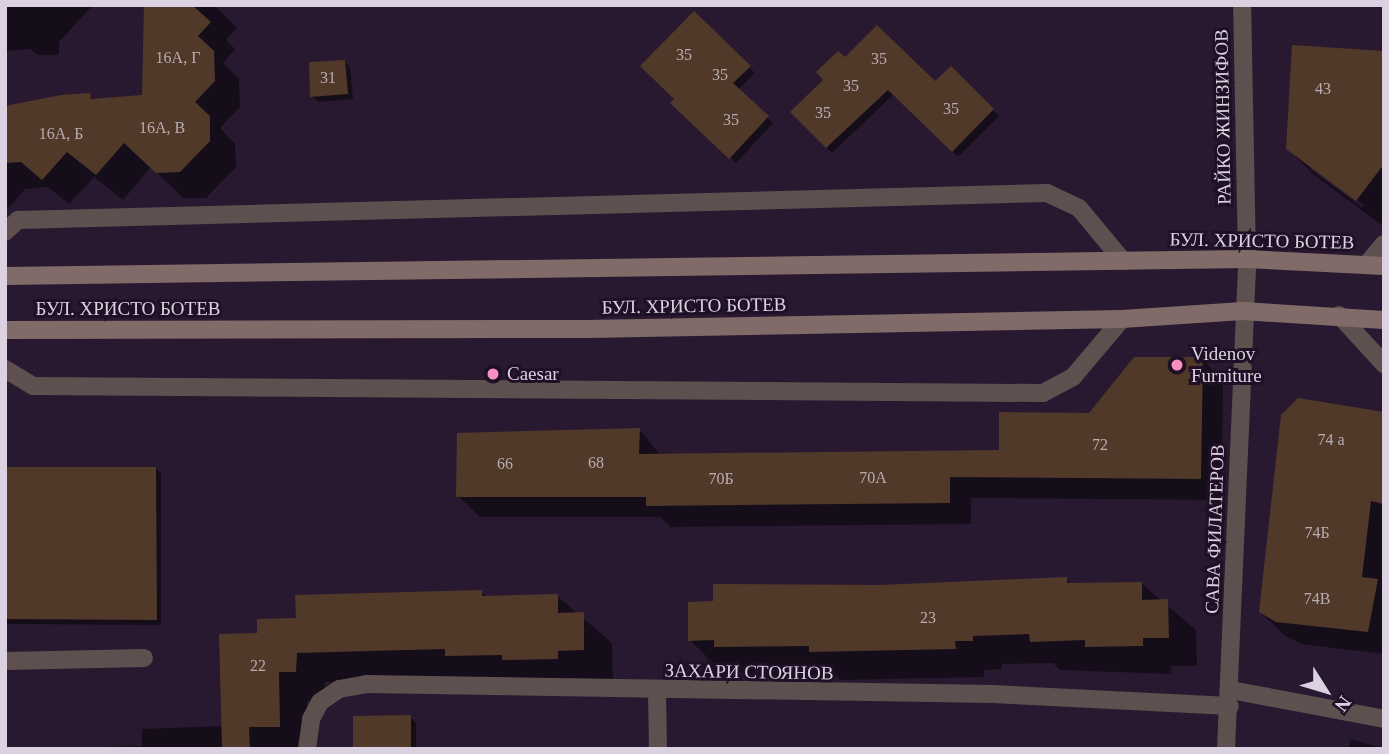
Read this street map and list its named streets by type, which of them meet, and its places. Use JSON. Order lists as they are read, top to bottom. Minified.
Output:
{"streets":{"main road":["БУЛ. ХРИСТО БОТЕВ"],"street":["РАЙКО ЖИНЗИФОВ","САВА ФИЛАТЕРОВ","ЗАХАРИ СТОЯНОВ"]},"crossings":[["РАЙКО ЖИНЗИФОВ","БУЛ. ХРИСТО БОТЕВ"],["РАЙКО ЖИНЗИФОВ","САВА ФИЛАТЕРОВ"],["БУЛ. ХРИСТО БОТЕВ","САВА ФИЛАТЕРОВ"],["САВА ФИЛАТЕРОВ","ЗАХАРИ СТОЯНОВ"]],"places":["Videnov Furniture","Caesar"],"house_numbers":["35","16А, Г","35","35","31","35","43","35","35","35","16А, В","16А, Б","74 a","72","68","66","70А","70Б","74Б","74В","23","22"],"north":"bottom right"}
